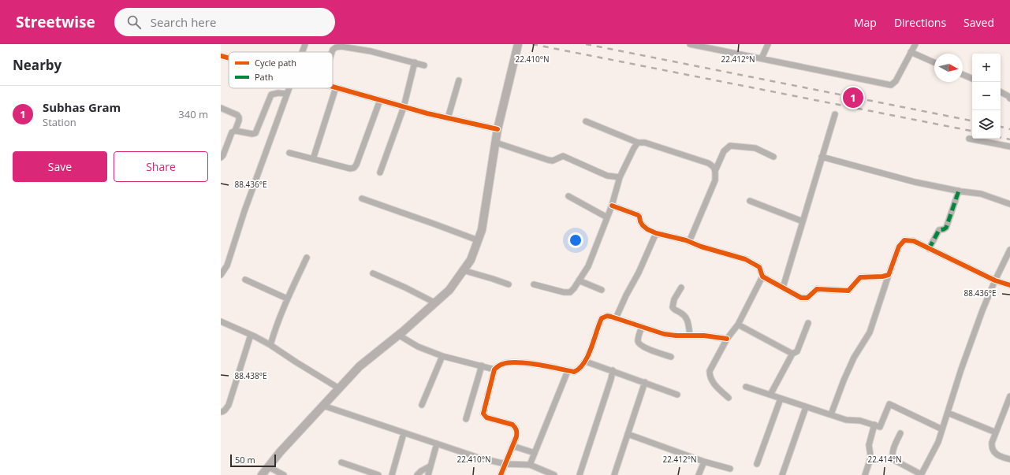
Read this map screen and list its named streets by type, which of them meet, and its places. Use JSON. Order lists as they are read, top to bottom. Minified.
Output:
{"legend":["Cycle path","Path"],"scale_bar":"50 m","north":"right","page":{"header":"Streetwise","search":"Search here","nav":["Map","Directions","Saved"],"heading":"Nearby","map_buttons":["+","−"],"list":[{"mark":"1","name":"Subhas Gram","note":"Station","value":"340 m"}],"pins":"1","buttons":["Save","Share"],"scale":"50 m"},"coordinates":["22.410°N","22.412°N","88.436°E","88.438°E","22.414°N"]}
